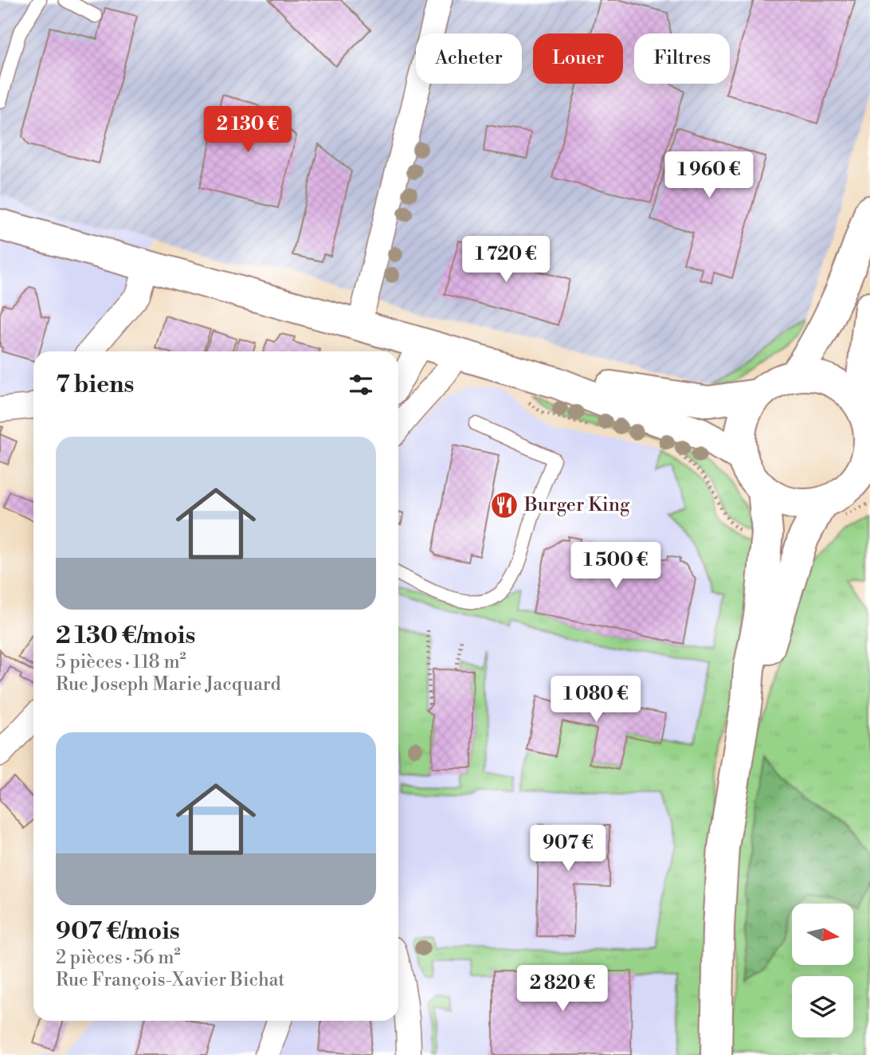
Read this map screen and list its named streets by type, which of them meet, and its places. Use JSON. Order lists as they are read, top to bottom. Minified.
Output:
{"places":{"restaurant":["Burger King"]},"north":"right","page":{"chip":["Acheter","Louer","Filtres"],"price":["2 130 €","1 960 €","1 720 €","1 500 €","1 080 €","907 €","2 820 €"],"heading":"7 biens","list":[{"name":"2 130 €/mois","note":"5 pièces · 118 m² · Rue Joseph Marie Jacquard"},{"name":"907 €/mois","note":"2 pièces · 56 m² · Rue François-Xavier Bichat"}]}}
